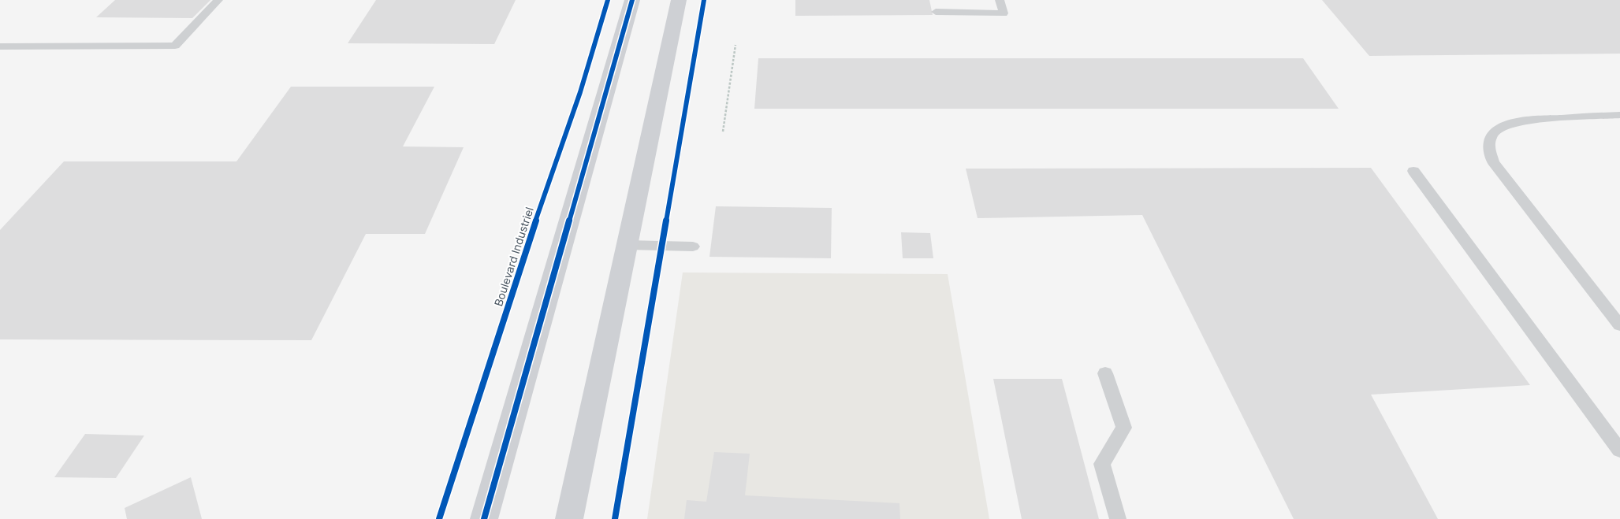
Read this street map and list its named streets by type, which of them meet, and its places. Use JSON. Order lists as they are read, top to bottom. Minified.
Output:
{"streets":{"cycle path":["Boulevard Industriel"]}}
